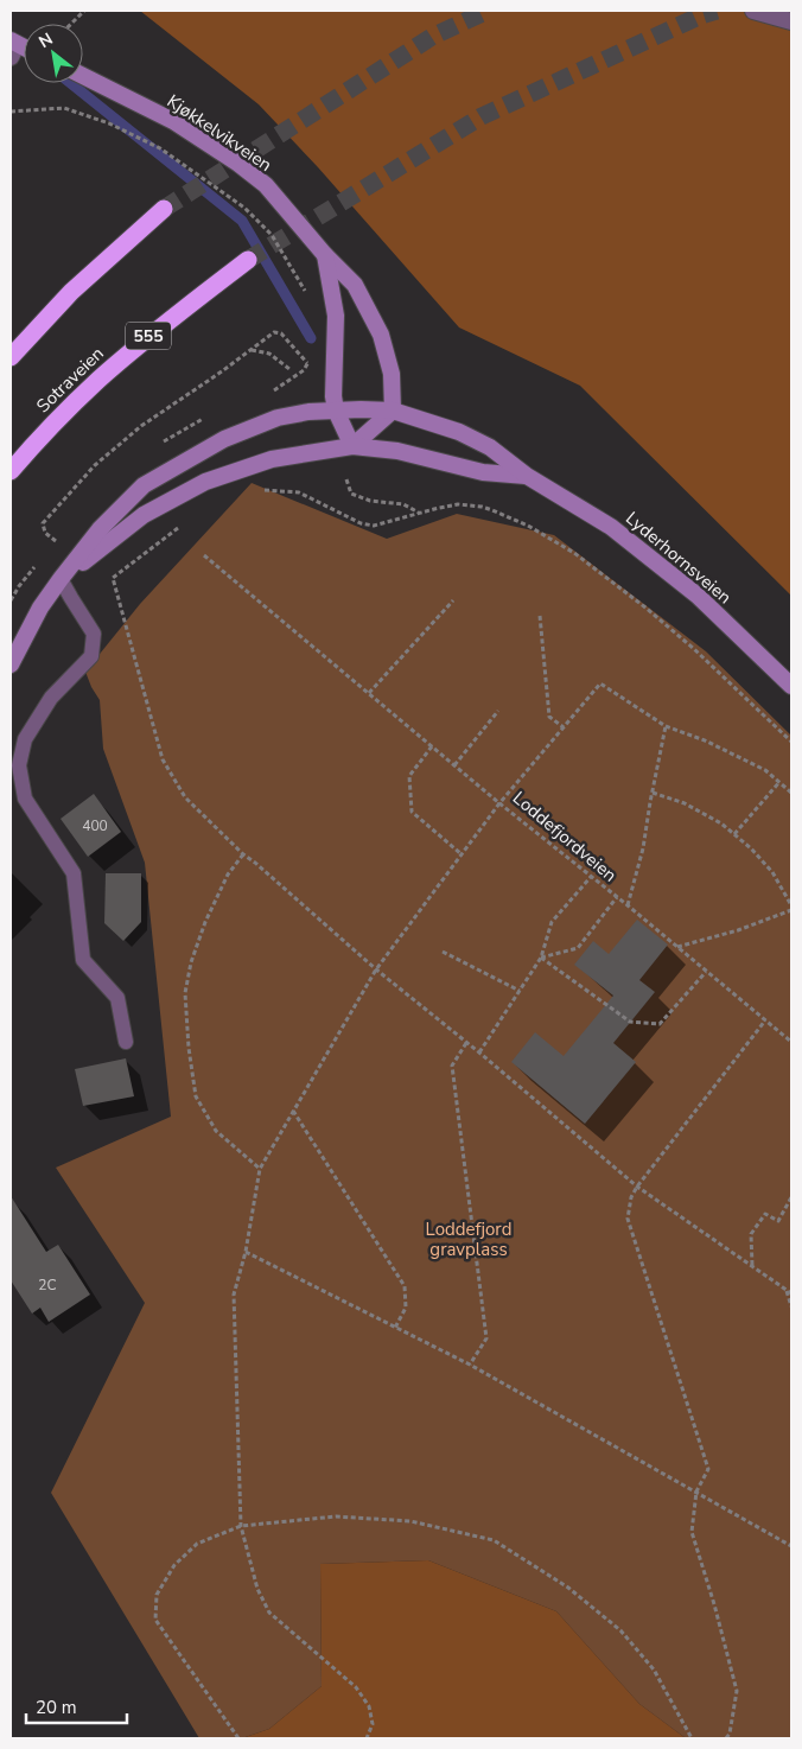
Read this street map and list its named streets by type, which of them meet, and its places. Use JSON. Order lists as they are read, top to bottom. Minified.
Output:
{"streets":{"highway":["555","Sotraveien"],"main road":["Kjøkkelvikveien","Lyderhornsveien"],"path":["Loddefjordveien"]},"crossings":[["Kjøkkelvikveien","Lyderhornsveien"]],"parks":["Loddefjord gravplass"],"house_numbers":["400","2C"],"scale_bar":"20 m","north":"top left"}
